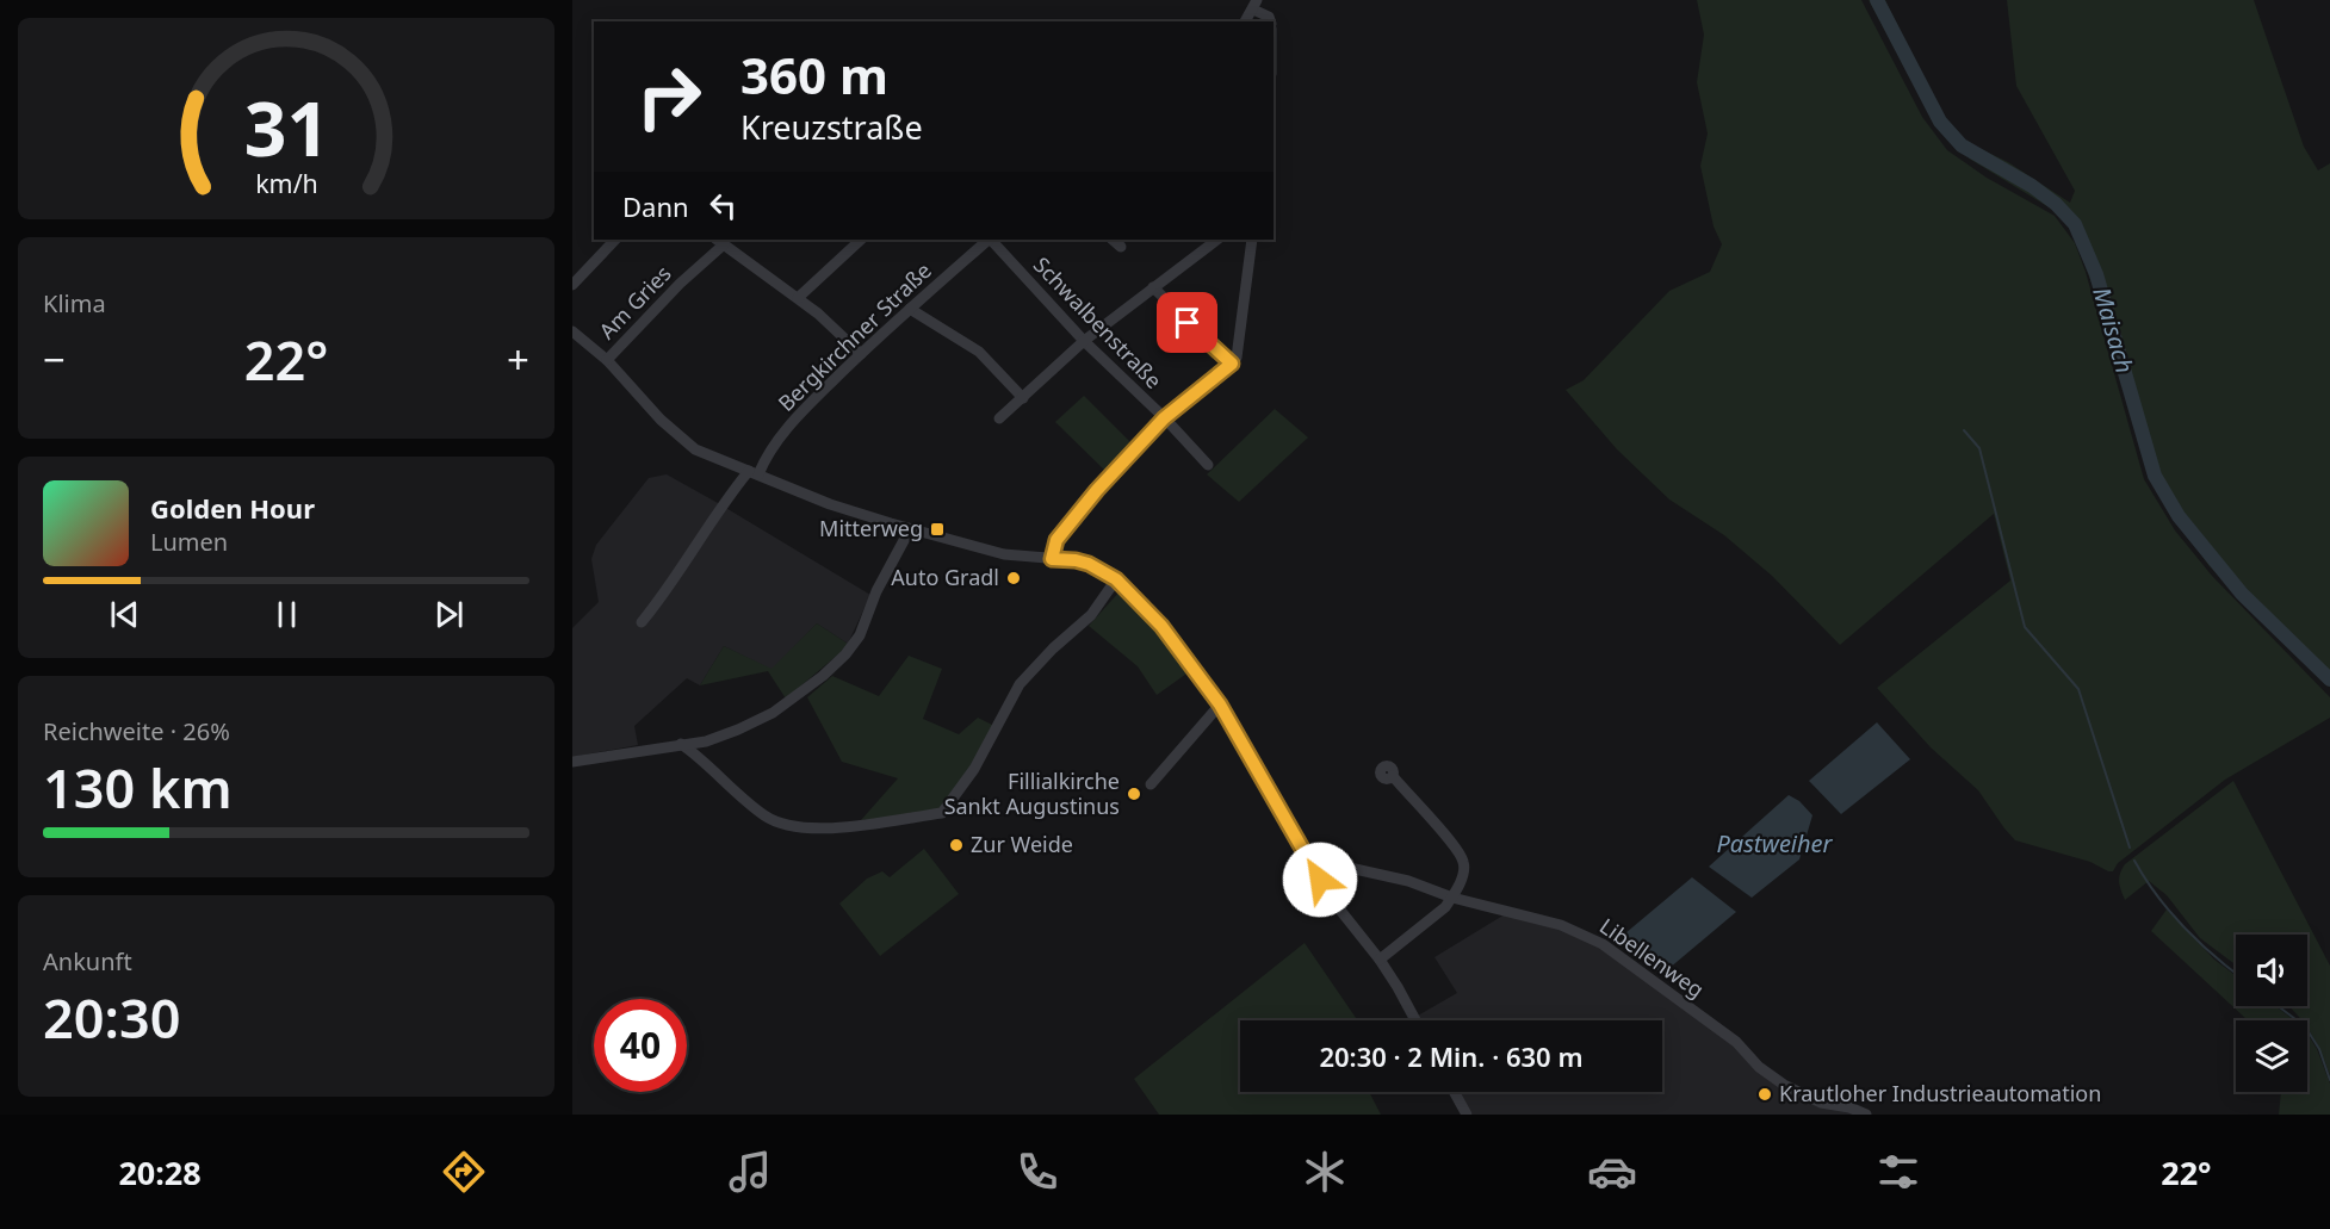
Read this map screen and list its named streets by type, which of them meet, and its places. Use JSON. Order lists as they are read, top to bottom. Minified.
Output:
{"streets":{"street":["Am Gries","Schwalbenstraße","Bergkirchner Straße","Libellenweg"]},"water":["Maisach","Pastweiher"],"places":{"transit":["Mitterweg"],"other":["Auto Gradl","Fillialkirche Sankt Augustinus","Zur Weide","Krautloher Industrieautomation"]},"page":{"turn":["360 m","Kreuzstraße"],"then":"Dann","tile":["Klima",["Reichweite · 26%","130 km"],["Ankunft","20:30"]],"heat":["−","22°","+"],"song":["Golden Hour","Lumen"],"limit":"40","trip":"20:30 · 2 Min. · 630 m","tabs":["20:28","22°"],"gauge":["31","km/h"]}}
